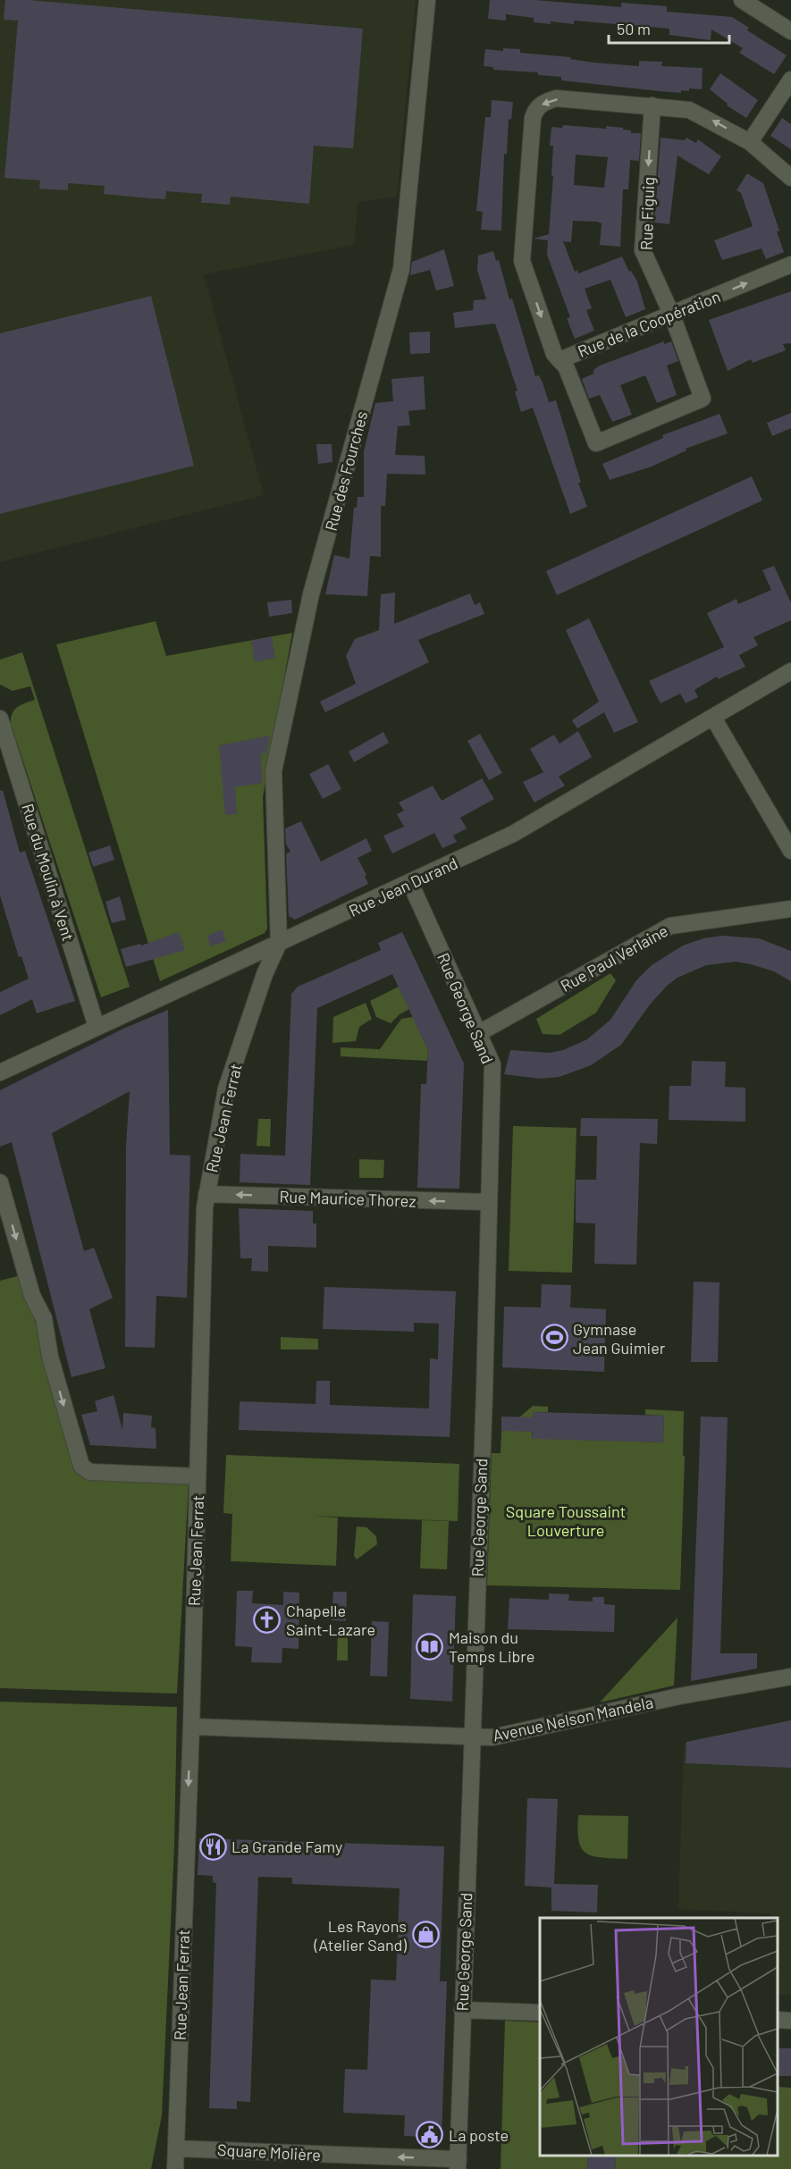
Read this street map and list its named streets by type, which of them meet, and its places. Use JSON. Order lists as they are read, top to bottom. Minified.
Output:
{"streets":{"street":["Rue Figuig","Rue de la Coopération","Rue des Fourches","Rue du Moulin à Vent","Rue Jean Durand","Rue Paul Verlaine","Rue George Sand","Rue Jean Ferrat","Rue Maurice Thorez","Avenue Nelson Mandela","Square Molière"]},"crossings":[["Rue Figuig","Rue de la Coopération"],["Rue des Fourches","Rue Jean Durand"],["Rue des Fourches","Rue Jean Ferrat"],["Rue du Moulin à Vent","Rue Jean Durand"],["Rue Jean Durand","Rue George Sand"],["Rue Jean Durand","Rue Jean Ferrat"],["Rue Paul Verlaine","Rue George Sand"],["Rue George Sand","Rue Maurice Thorez"],["Rue George Sand","Avenue Nelson Mandela"],["Rue George Sand","Square Molière"],["Rue Jean Ferrat","Rue Maurice Thorez"],["Rue Jean Ferrat","Avenue Nelson Mandela"],["Rue Jean Ferrat","Square Molière"]],"one_way":["Rue Figuig","Rue Maurice Thorez","Square Molière"],"parks":["Square Toussaint Louverture"],"places":{"sports":["Gymnase Jean Guimier"],"church":["Chapelle Saint-Lazare"],"library":["Maison du Temps Libre"],"restaurant":["La Grande Famy"],"shop":["Les Rayons (Atelier Sand)"],"public building":["La poste"]},"scale_bar":"50 m"}
